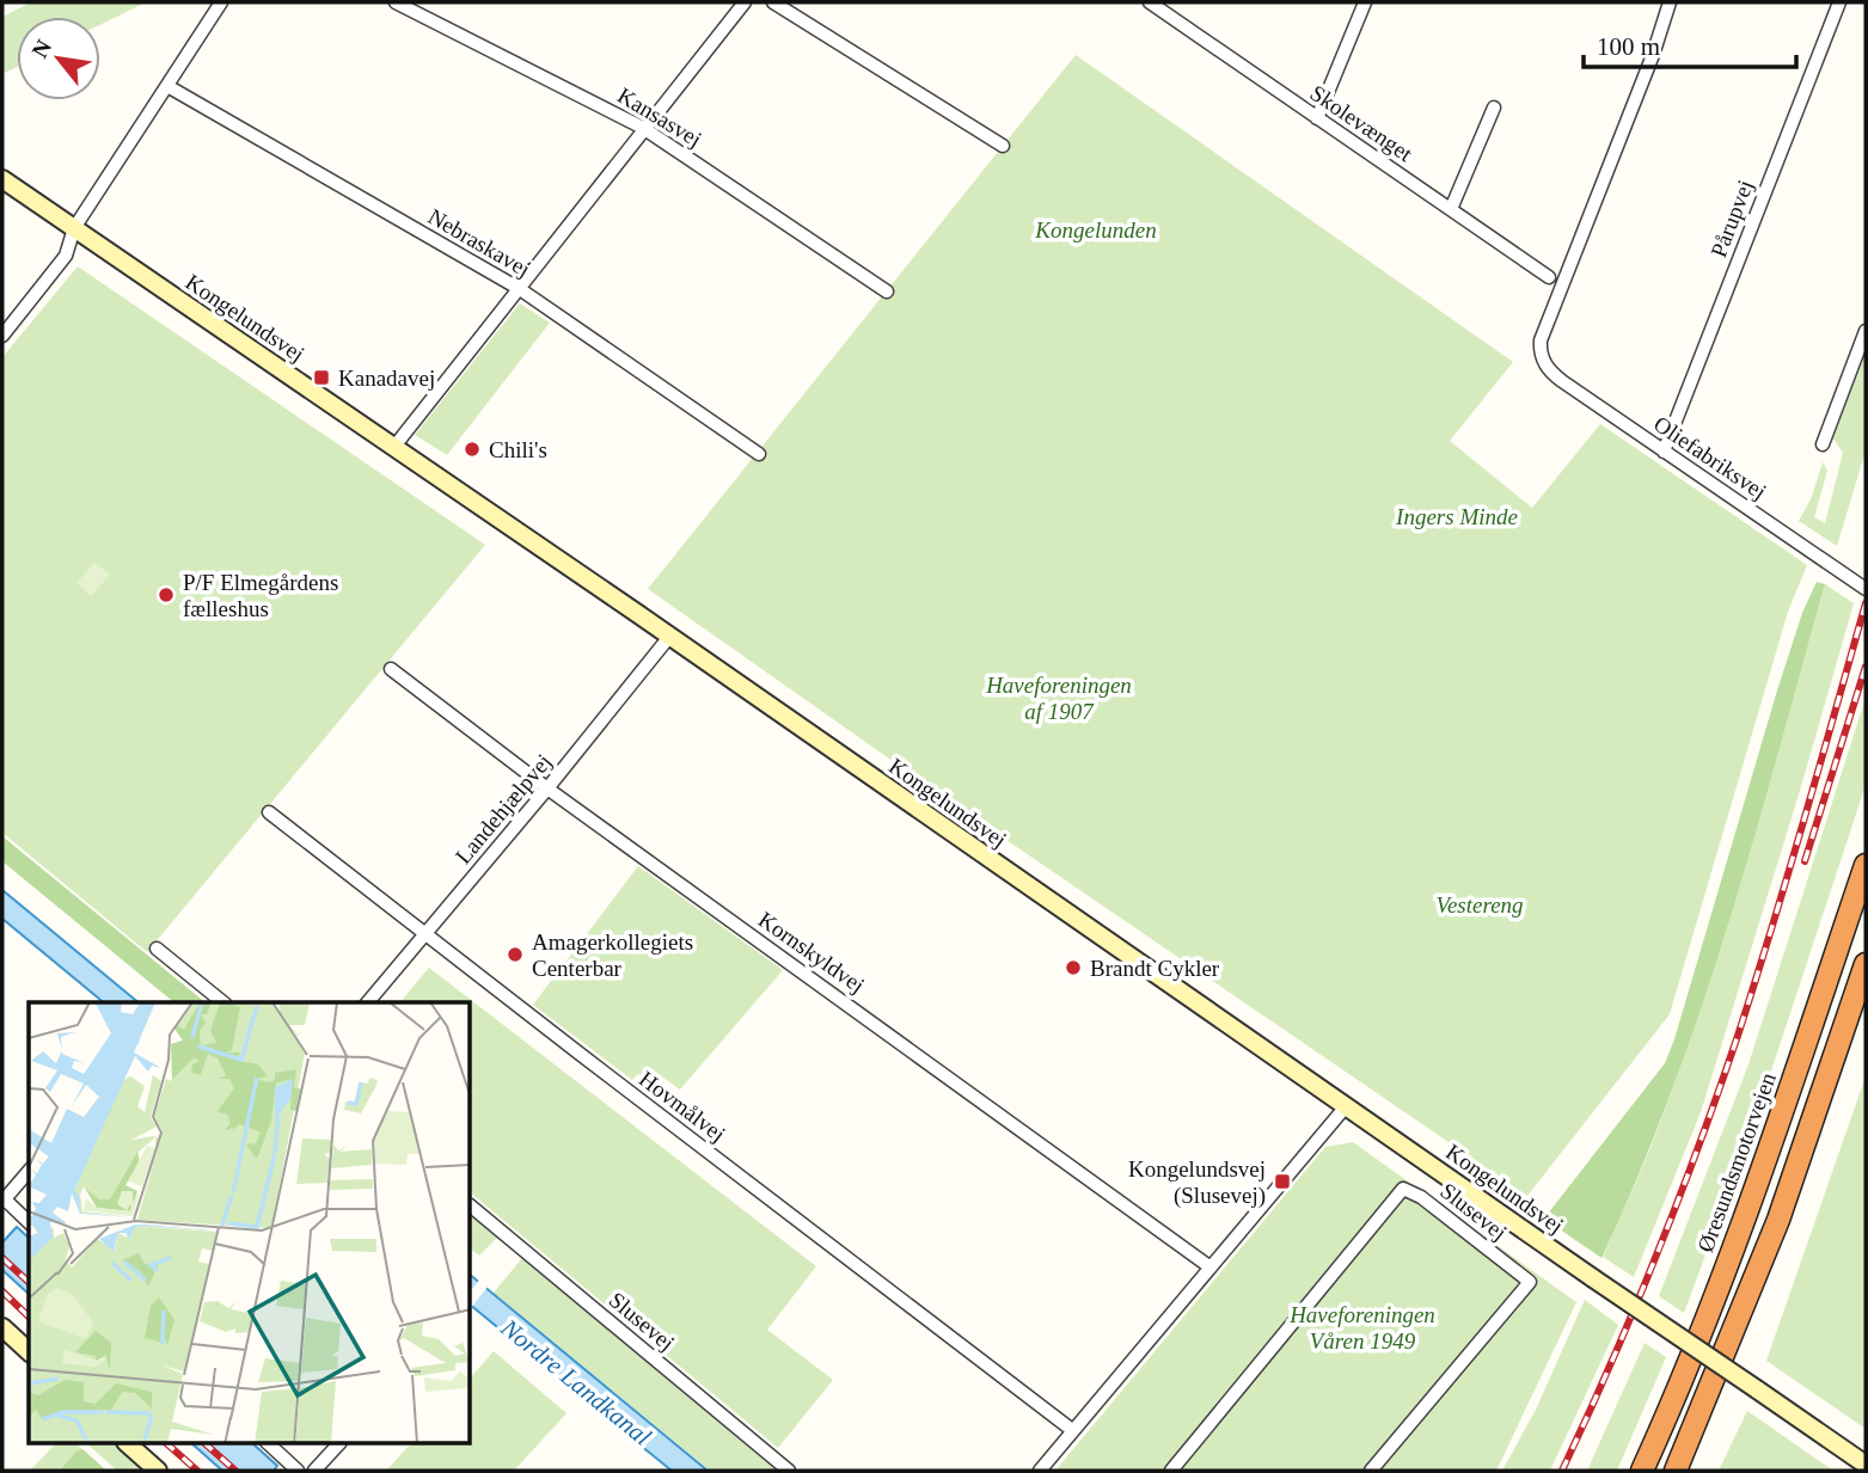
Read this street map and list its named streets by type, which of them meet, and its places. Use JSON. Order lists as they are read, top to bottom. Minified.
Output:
{"streets":{"highway":["Øresundsmotorvejen"],"street":["Kansasvej","Skolevænget","Pårupvej","Nebraskavej","Kongelundsvej","Oliefabriksvej","Landehjælpvej","Kornskyldvej","Hovmålvej","Slusevej"]},"crossings":[["Pårupvej","Oliefabriksvej"],["Kongelundsvej","Landehjælpvej"],["Landehjælpvej","Kornskyldvej"],["Landehjælpvej","Hovmålvej"]],"water":["Nordre Landkanal"],"parks":["Kongelunden","Ingers Minde","Haveforeningen af 1907","Vestereng","Haveforeningen Våren 1949"],"places":{"transit":["Kanadavej","Kongelundsvej (Slusevej)"],"other":["Chili's","P/F Elmegårdens fælleshus","Amagerkollegiets Centerbar","Brandt Cykler"]},"scale_bar":"100 m","north":"top left"}
